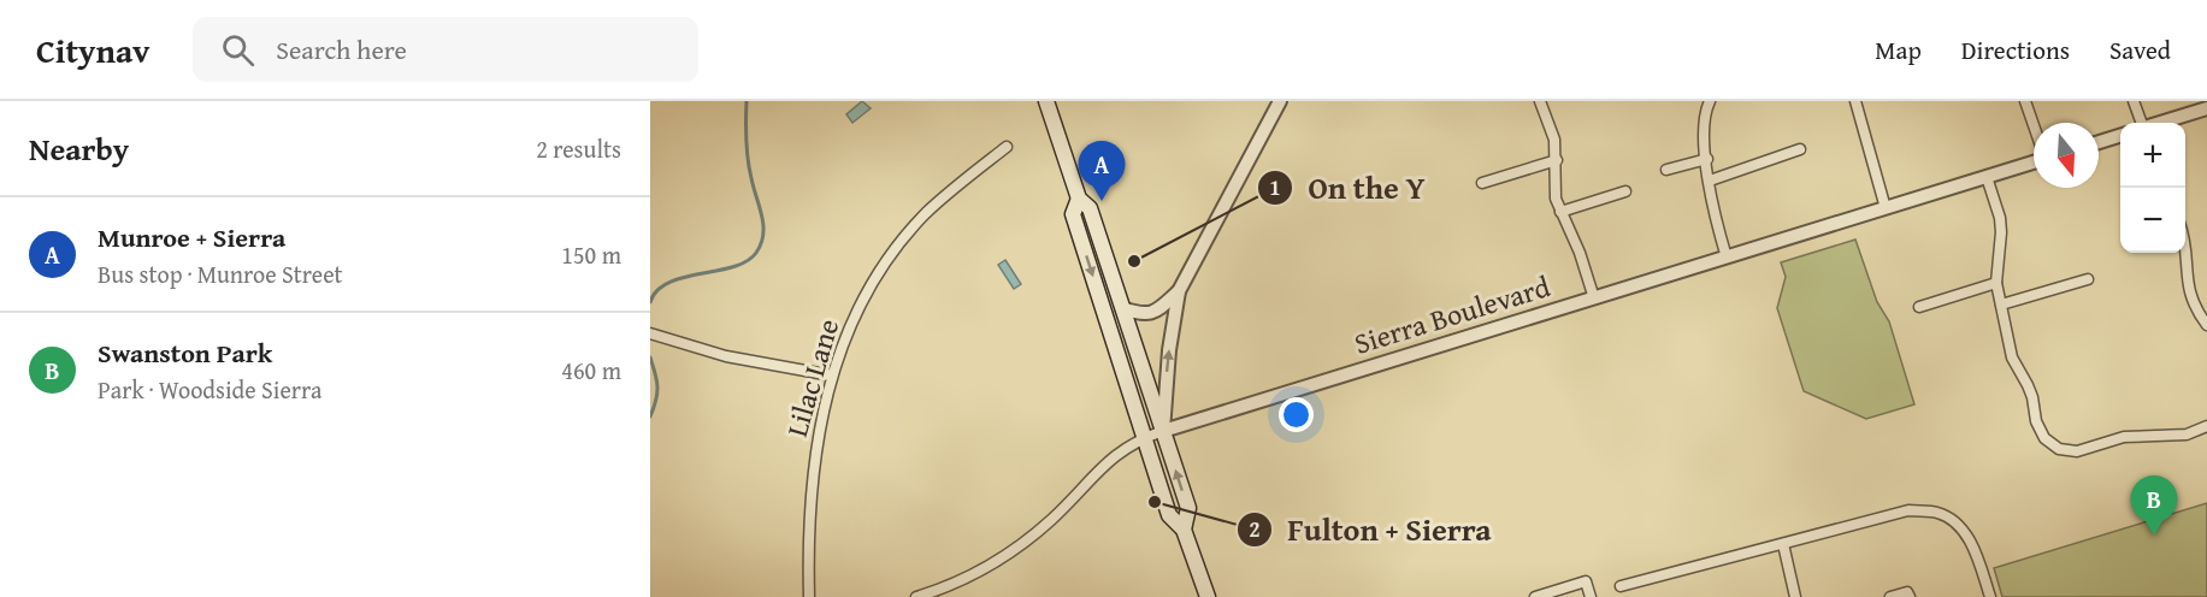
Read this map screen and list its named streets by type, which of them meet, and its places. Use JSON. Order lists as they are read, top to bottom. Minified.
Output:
{"streets":{"street":["Sierra Boulevard","Lilac Lane"]},"places":["On the Y","Fulton + Sierra"],"north":"bottom","page":{"header":"Citynav","search":"Search here","nav":["Map","Directions","Saved"],"heading":["Nearby","2 results"],"map_buttons":["+","−"],"pins":["A","B"],"list":[{"mark":"A","name":"Munroe + Sierra","note":"Bus stop · Munroe Street","value":"150 m"},{"mark":"B","name":"Swanston Park","note":"Park · Woodside Sierra","value":"460 m"}]}}
